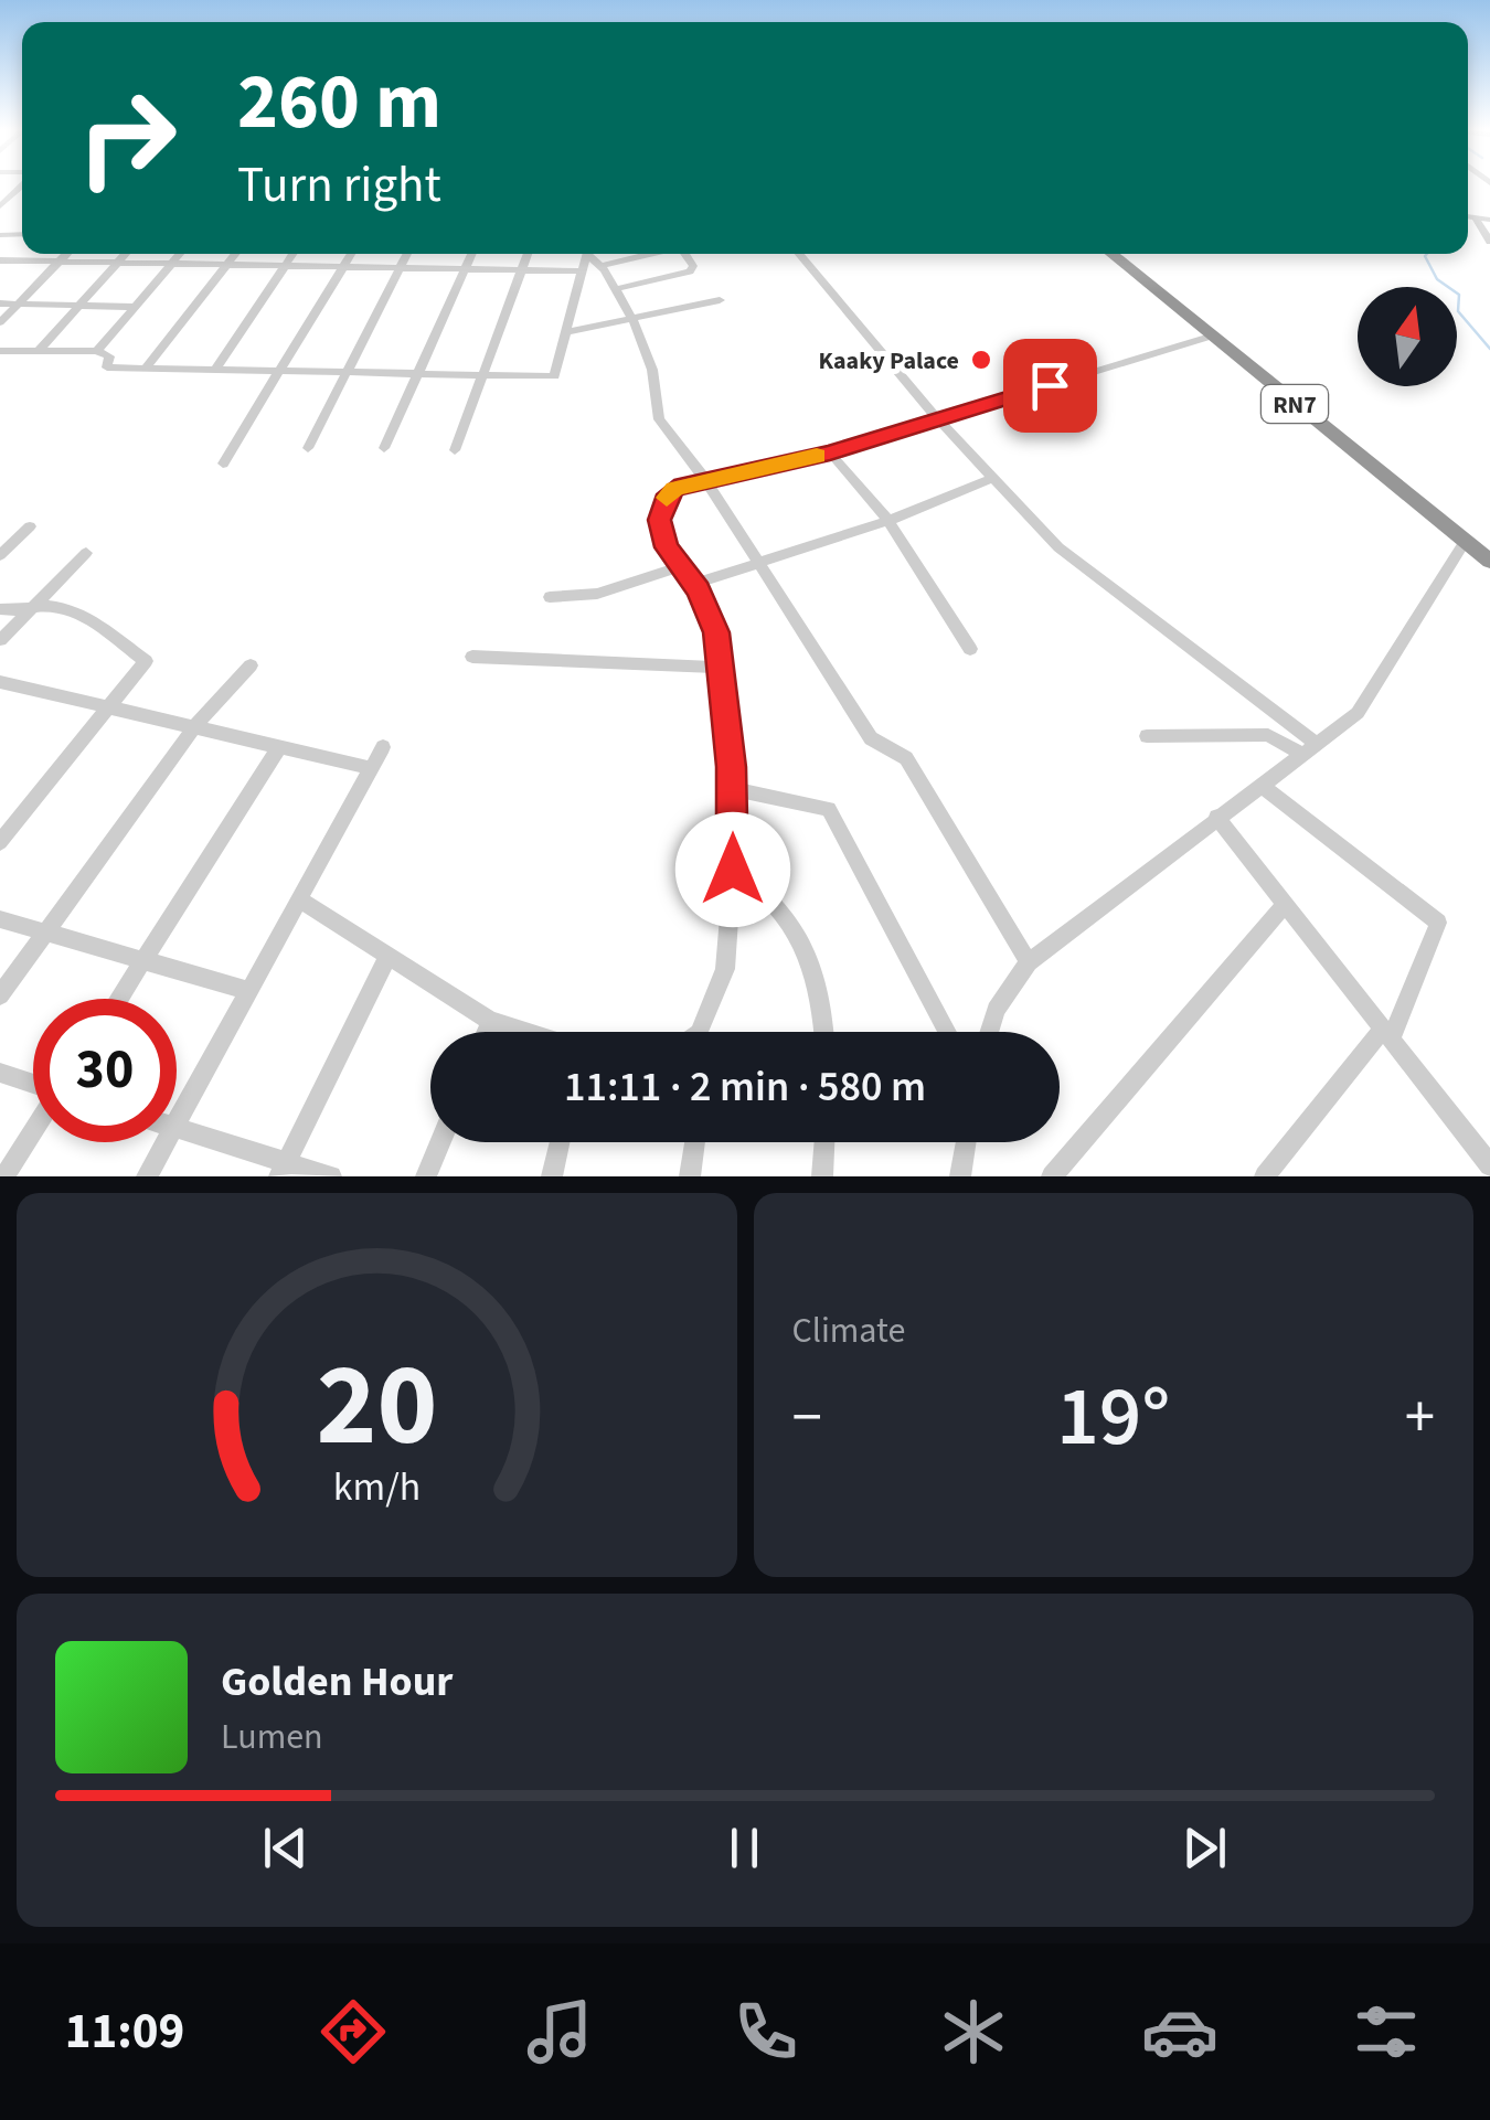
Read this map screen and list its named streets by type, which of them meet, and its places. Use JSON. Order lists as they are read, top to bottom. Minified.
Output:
{"streets":{"highway":["RN7"]},"places":["Kaaky Palace"],"north":"top","page":{"turn":["260 m","Turn right"],"limit":"30","trip":"11:11 · 2 min · 580 m","tile":"Climate","heat":["−","19°","+"],"song":["Golden Hour","Lumen"],"tabs":"11:09","gauge":["20","km/h"]}}
